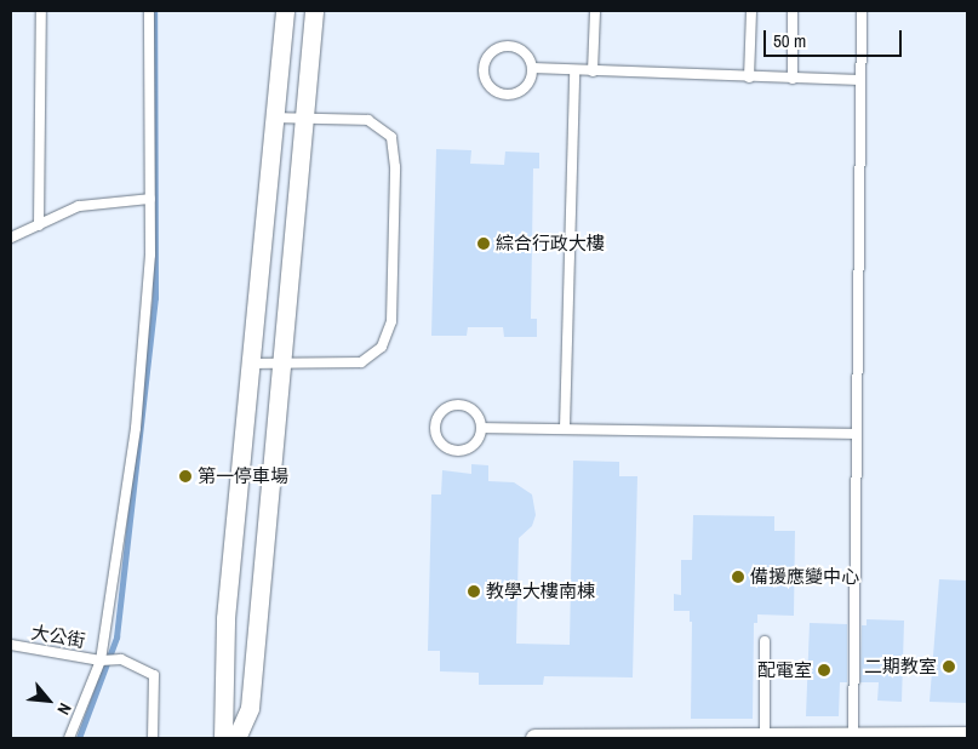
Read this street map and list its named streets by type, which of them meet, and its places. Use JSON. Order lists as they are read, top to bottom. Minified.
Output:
{"streets":{"lane":["大公街"]},"places":["綜合行政大樓","第一停車場","備援應變中心","教學大樓南棟","二期教室","配電室"],"scale_bar":"50 m","north":"bottom right"}
